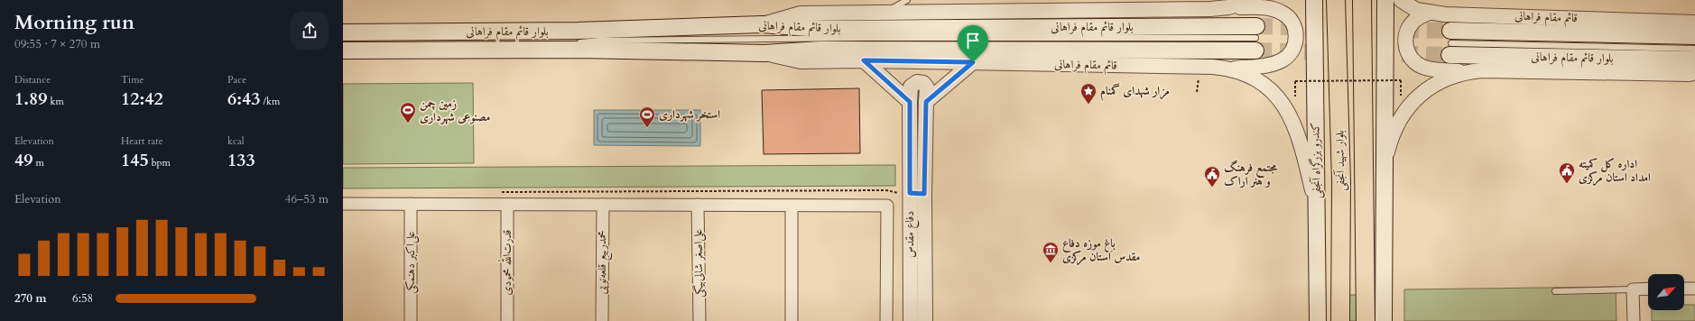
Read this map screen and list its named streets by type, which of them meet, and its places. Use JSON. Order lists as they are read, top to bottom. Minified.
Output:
{"streets":{"main road":["بلوار قائم مقام فراهانی","کندرو بزرگراه آنجفی","بلوار شهید آنجفی"],"street":["قائم مقام فراهانی","دفاع مقدس","علی‌اکبر دهنمکی","قدرت‌الله محمودی","محمدربیع قلعه‌نویی","علی‌اصغر شالی‌بیگی"]},"crossings":[["قائم مقام فراهانی","بلوار قائم مقام فراهانی"],["قائم مقام فراهانی","کندرو بزرگراه آنجفی"]],"places":{"place":["مزار شهدای گمنام"],"sports":["زمین چمن مصنوعی شهرداری","استخر شهرداری"],"public building":["اداره کل کمیته امداد استان مرکزی","مجتمع فرهنگ و هنر اراک"],"museum":["باغ موزه دفاع مقدس استان مرکزی"]},"north":"top right","page":{"heading":["Morning run","09:55 · 7 × 270 m"],"stats":[["Distance","1.89 km"],["Time","12:42"],["Pace","6:43 /km"],["Elevation","49 m"],["Heart rate","145 bpm"],["kcal","133"]],"chart":["Elevation","46–53 m"],"list":[{"name":"270 m","note":"6:58"}]}}
